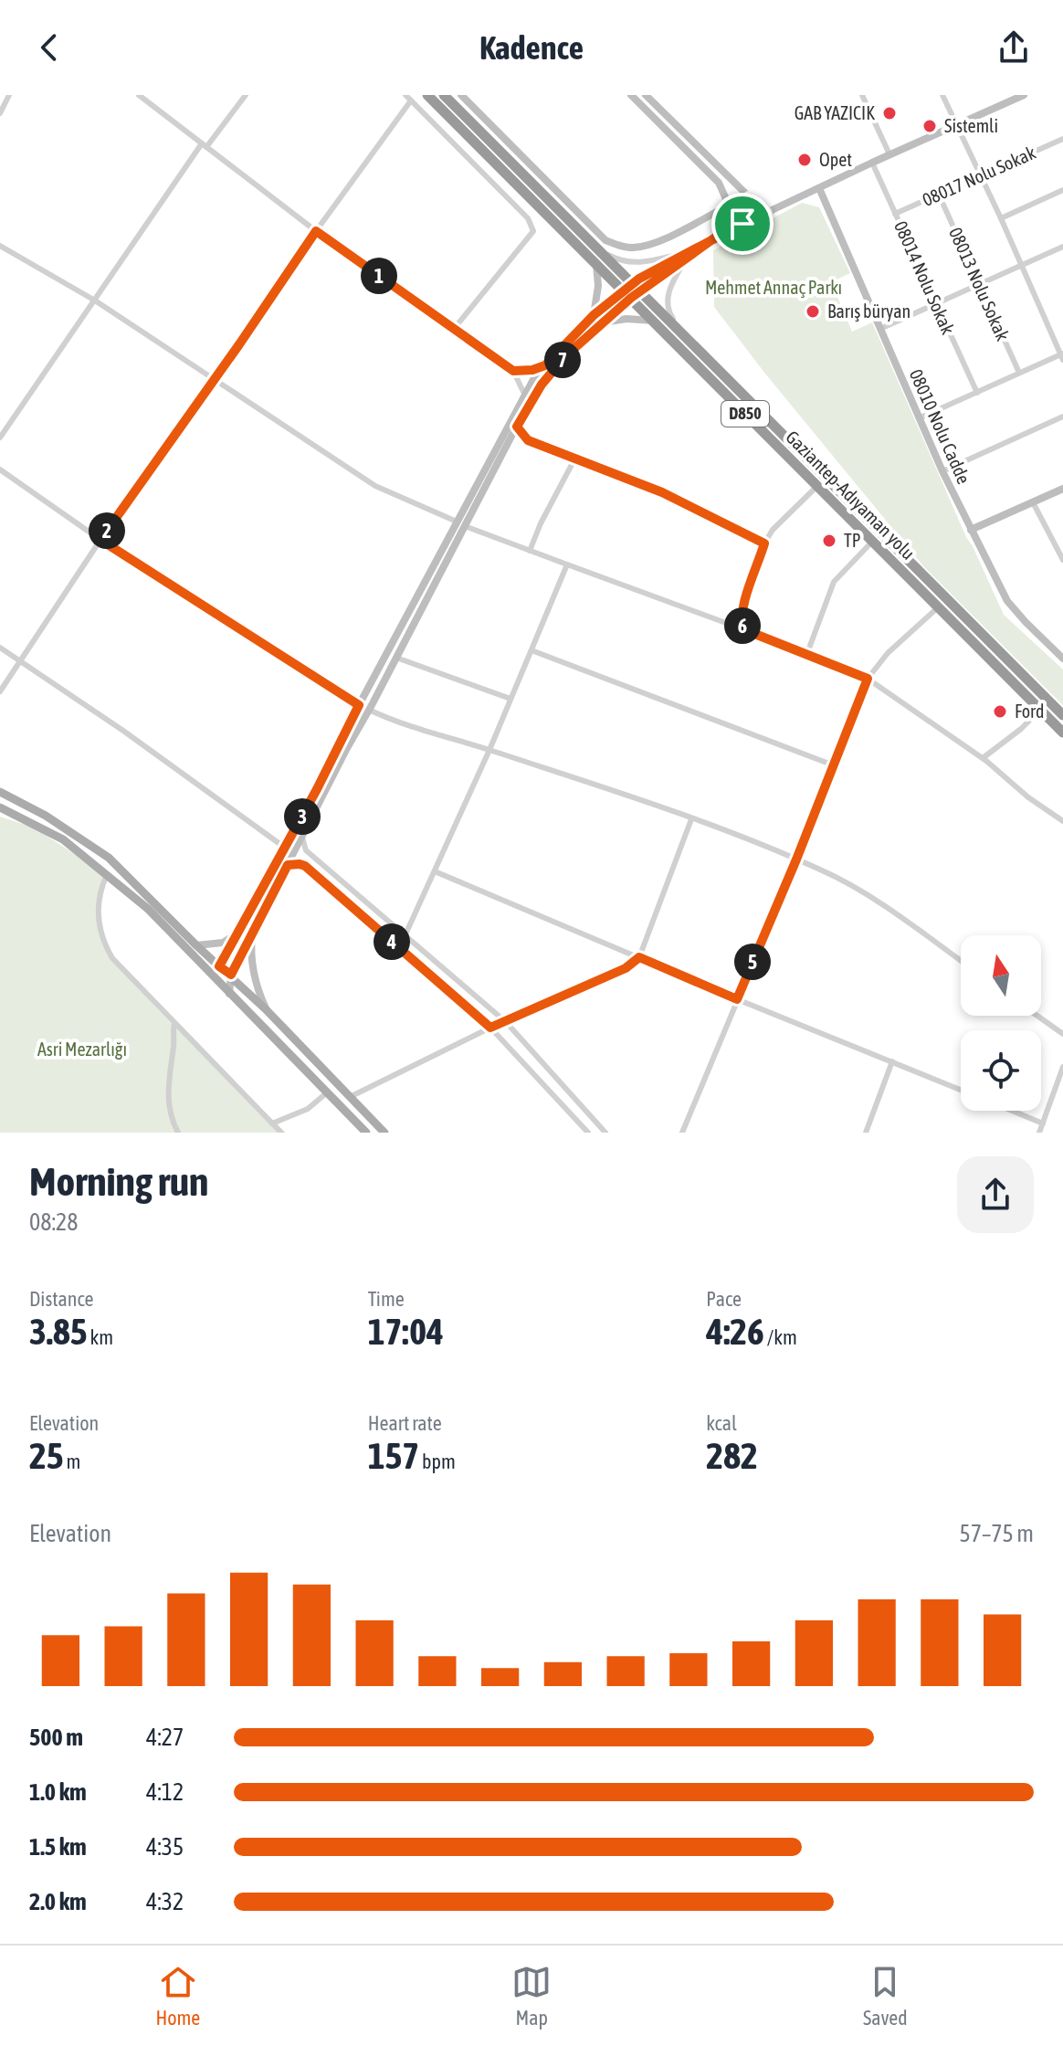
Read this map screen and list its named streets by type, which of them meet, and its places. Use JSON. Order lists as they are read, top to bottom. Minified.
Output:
{"streets":{"highway":["D850","Gaziantep-Adıyaman yolu"],"street":["08017 Nolu Sokak","08014 Nolu Sokak","08013 Nolu Sokak","08010 Nolu Cadde"]},"crossings":[["08017 Nolu Sokak","08014 Nolu Sokak"],["08017 Nolu Sokak","08013 Nolu Sokak"]],"parks":["Mehmet Annaç Parkı","Asri Mezarlığı"],"places":["GAB YAZICIK","Sistemli","Opet","Barış büryan","TP","Ford"],"north":"top","page":{"header":"Kadence","pins":["1","7","2","6","3","4","5"],"heading":["Morning run","08:28"],"stats":[["Distance","3.85 km"],["Time","17:04"],["Pace","4:26 /km"],["Elevation","25 m"],["Heart rate","157 bpm"],["kcal","282"]],"chart":["Elevation","57–75 m"],"list":[{"name":"500 m","note":"4:27"},{"name":"1.0 km","note":"4:12"},{"name":"1.5 km","note":"4:35"},{"name":"2.0 km","note":"4:32"}],"tabs":["Home","Map","Saved"]}}
